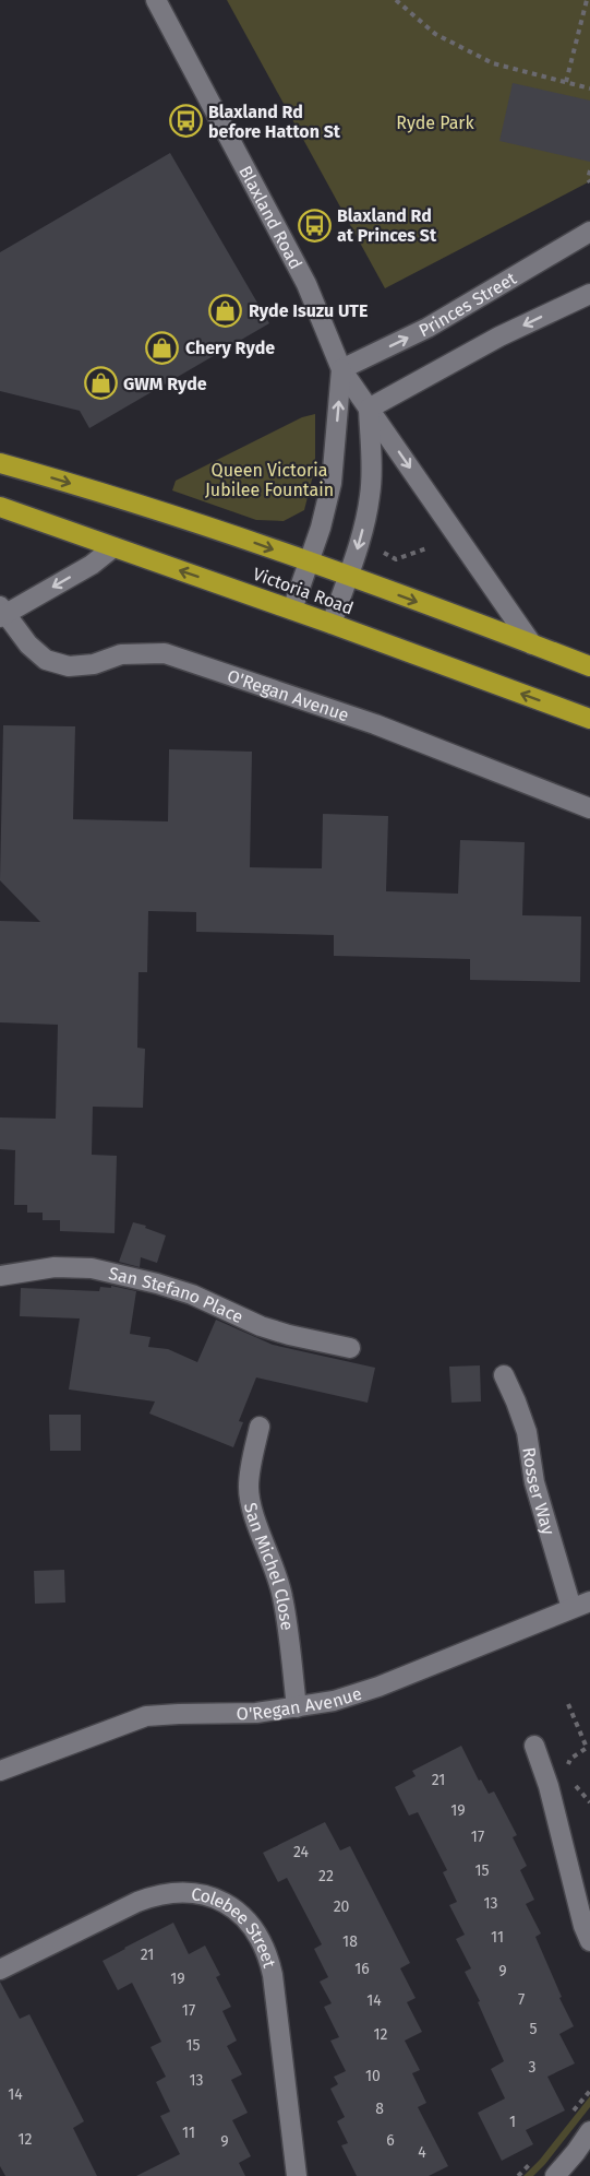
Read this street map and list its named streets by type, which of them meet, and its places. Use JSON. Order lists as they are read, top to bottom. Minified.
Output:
{"streets":{"highway":["Victoria Road"],"street":["Blaxland Road","Princes Street","O'Regan Avenue","San Stefano Place","Rosser Way","San Michel Close","Colebee Street"]},"crossings":[["Blaxland Road","Princes Street"],["Blaxland Road","Victoria Road"],["O'Regan Avenue","Rosser Way"],["O'Regan Avenue","San Michel Close"]],"parks":["Ryde Park","Queen Victoria Jubilee Fountain"],"places":{"bus stop":["Blaxland Rd before Hatton St","Blaxland Rd at Princes St"],"shop":["Ryde Isuzu UTE","Chery Ryde","GWM Ryde"]},"house_numbers":["21","19","17","24","15","22","13","20","11","18","21","16","9","19","7","14","17","5","12","15","3","10","13","14","8","1","11","12","6","9","4"]}
